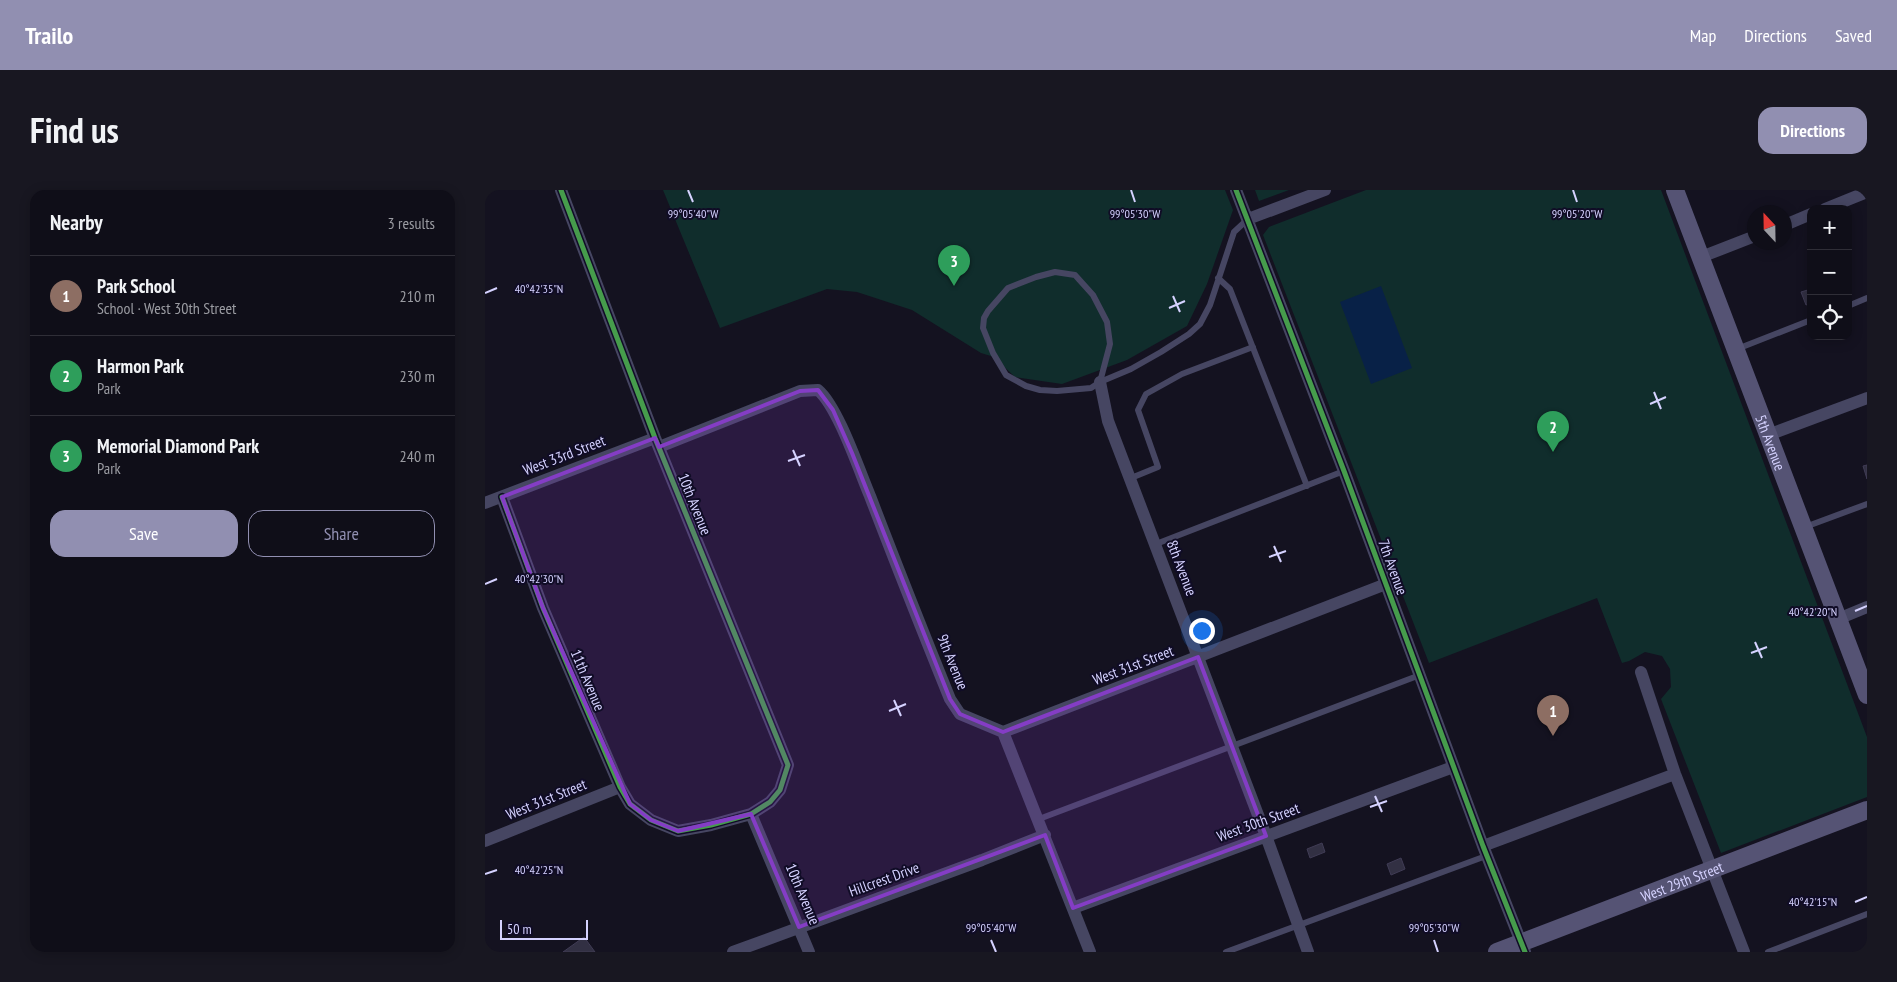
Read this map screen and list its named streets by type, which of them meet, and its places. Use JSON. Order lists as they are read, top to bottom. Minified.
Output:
{"streets":{"street":["5th Avenue","West 33rd Street","10th Avenue","7th Avenue","8th Avenue","9th Avenue","West 31st Street","11th Avenue","West 30th Street","Hillcrest Drive","West 29th Street"]},"crossings":[["West 33rd Street","10th Avenue"],["West 33rd Street","9th Avenue"],["West 33rd Street","11th Avenue"],["10th Avenue","11th Avenue"],["10th Avenue","Hillcrest Drive"],["7th Avenue","West 31st Street"],["7th Avenue","West 30th Street"],["7th Avenue","West 29th Street"],["8th Avenue","West 31st Street"],["8th Avenue","West 30th Street"],["9th Avenue","West 31st Street"],["West 31st Street","11th Avenue"]],"scale_bar":"50 m","north":"top","page":{"header":"Trailo","nav":["Map","Directions","Saved"],"title":"Find us","buttons":["Directions",["Save","Share"]],"heading":["Nearby","3 results"],"map_buttons":["+","−"],"pins":["3","2","1"],"list":[{"mark":"1","name":"Park School","note":"School · West 30th Street","value":"210 m"},{"mark":"2","name":"Harmon Park","note":"Park","value":"230 m"},{"mark":"3","name":"Memorial Diamond Park","note":"Park","value":"240 m"}],"scale":"50 m"},"coordinates":["99°05'40\"W","99°05'30\"W","99°05'20\"W","40°42'35\"N","40°42'30\"N","40°42'20\"N","40°42'25\"N","40°42'15\"N"]}
